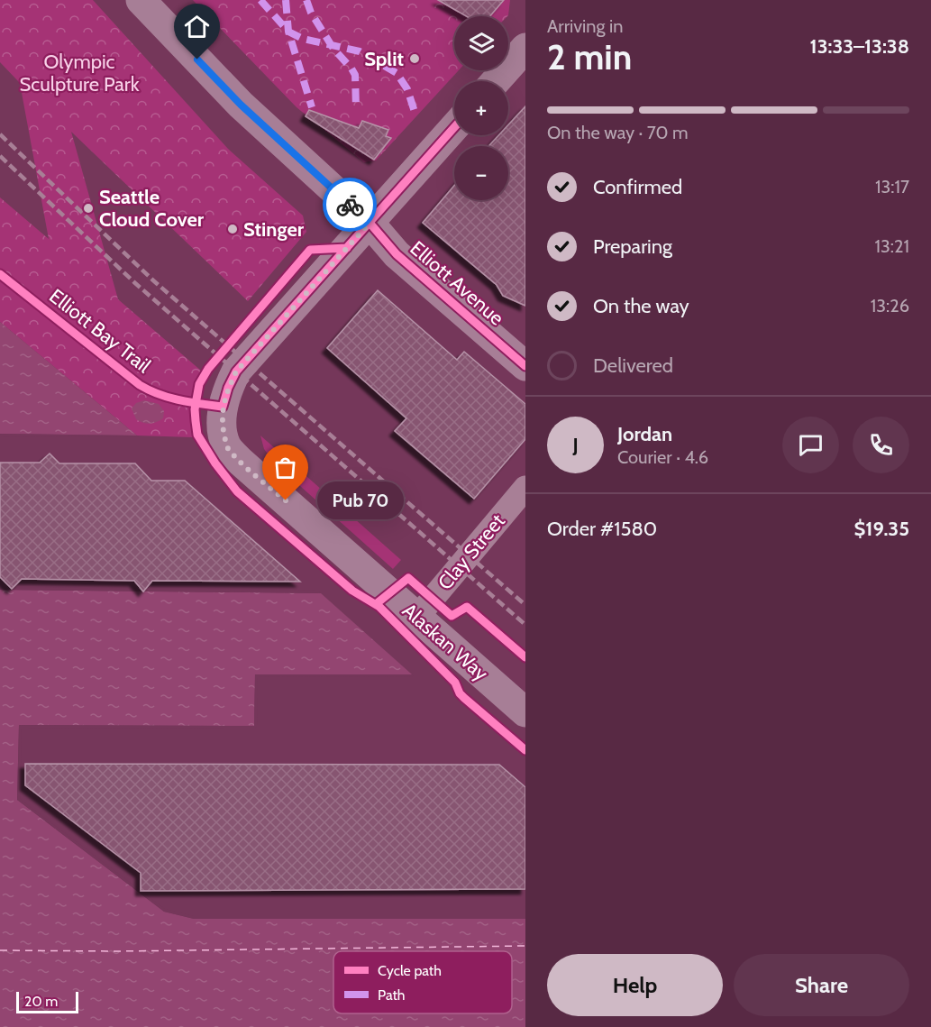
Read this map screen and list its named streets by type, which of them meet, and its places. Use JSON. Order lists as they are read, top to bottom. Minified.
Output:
{"streets":{"main road":["Elliott Avenue","Alaskan Way"],"street":["Clay Street"],"cycle path":["Elliott Bay Trail"]},"crossings":[["Elliott Avenue","Alaskan Way"],["Clay Street","Alaskan Way"]],"parks":["Olympic Sculpture Park"],"places":["Split","Seattle Cloud Cover","Stinger","Pub 70"],"legend":["Cycle path","Path"],"scale_bar":"20 m","page":{"heading":["2 min","Arriving in","13:33–13:38"],"panel":["Jordan","Courier · 4.6","Order #1580","$19.35"],"map_buttons":["+","−"],"bar":"On the way · 70 m","list":[["Confirmed","13:17"],["Preparing","13:21"],["On the way","13:26"],"Delivered"],"round":"J","bubble":"Pub 70","buttons":["Help","Share"],"scale":"20 m"}}
